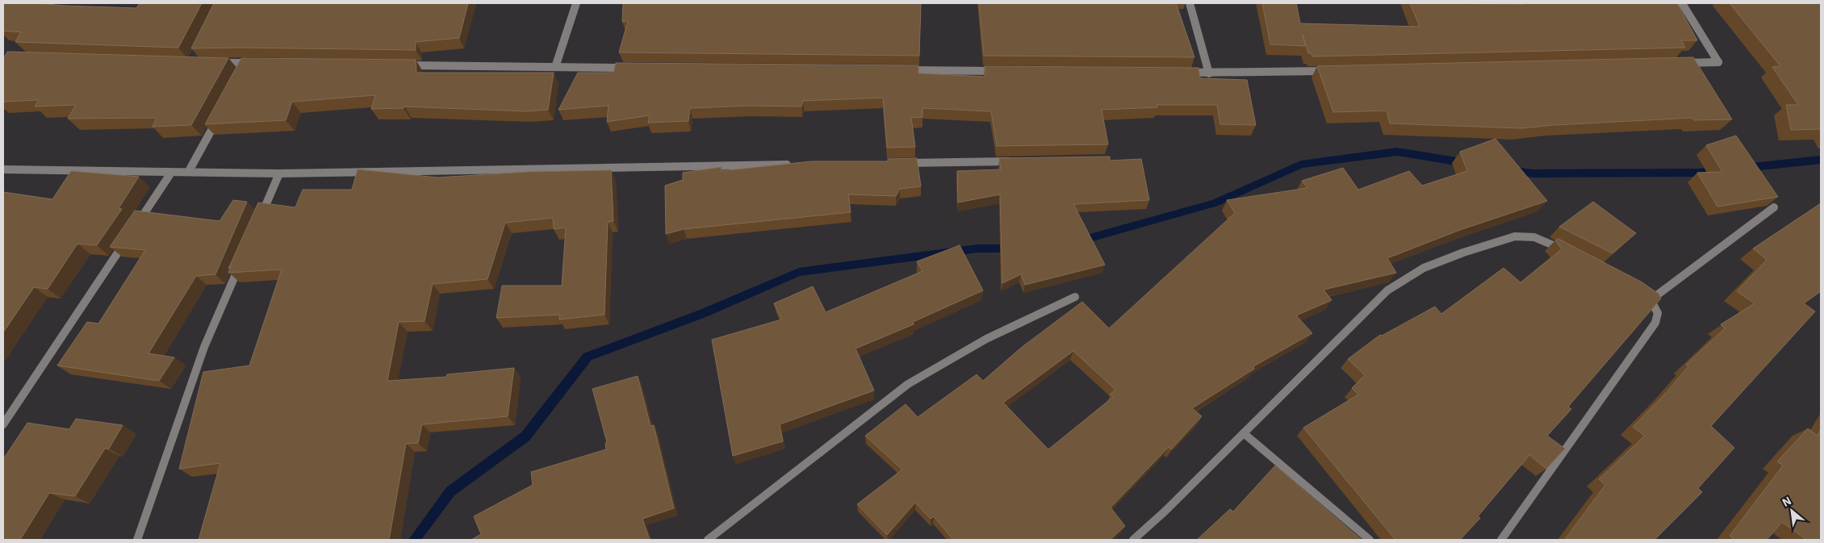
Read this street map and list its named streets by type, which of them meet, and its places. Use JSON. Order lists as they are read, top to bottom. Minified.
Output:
{"north":"top left"}
